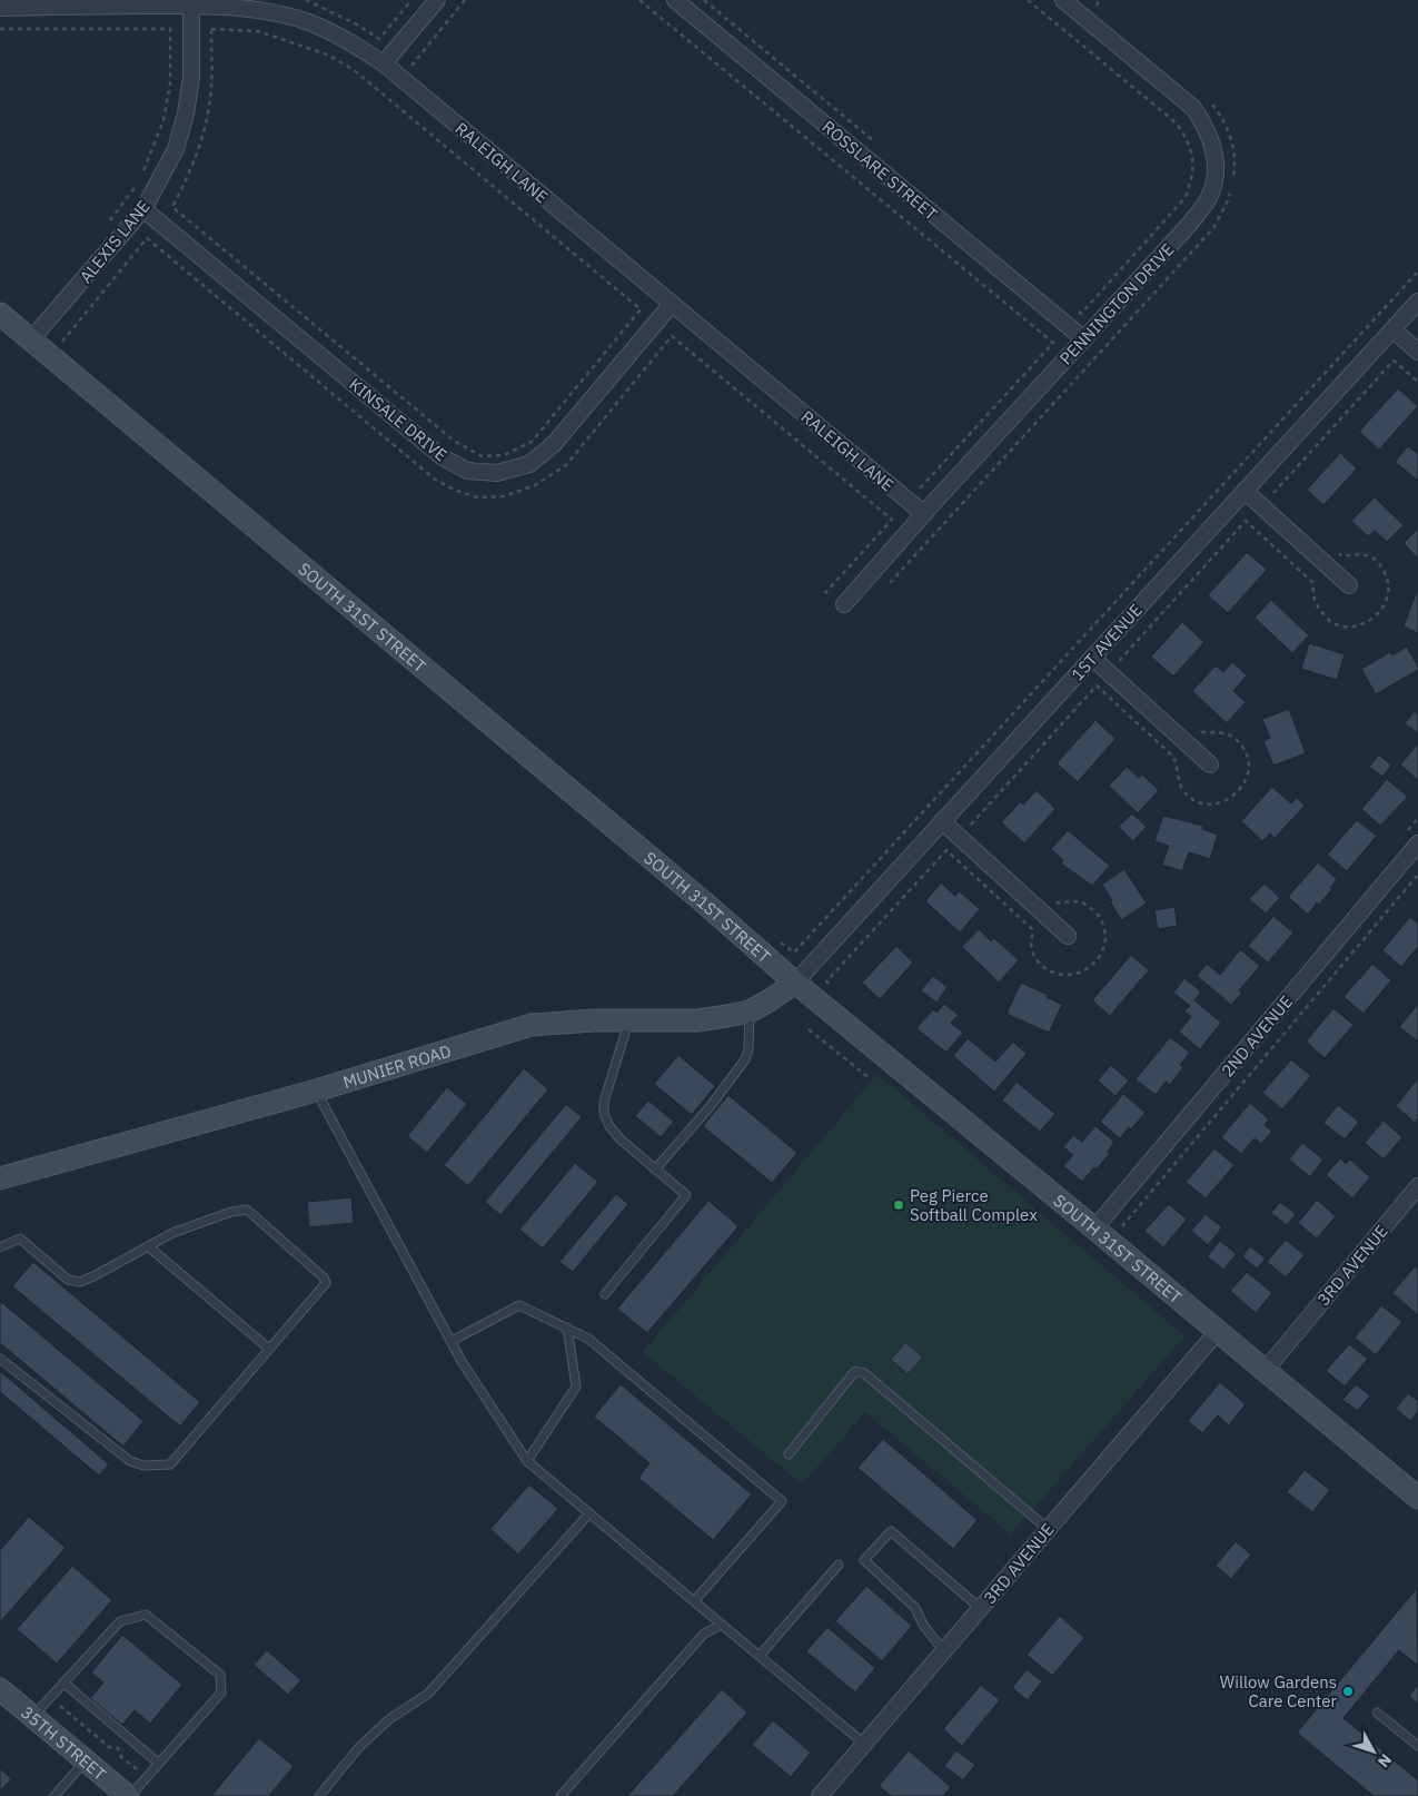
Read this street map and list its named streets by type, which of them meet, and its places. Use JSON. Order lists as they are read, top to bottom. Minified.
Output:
{"streets":{"street":["RALEIGH LANE","ROSSLARE STREET","ALEXIS LANE","PENNINGTON DRIVE","KINSALE DRIVE","SOUTH 31ST STREET","1ST AVENUE","2ND AVENUE","MUNIER ROAD","3RD AVENUE","35TH STREET"]},"crossings":[["RALEIGH LANE","ALEXIS LANE"],["RALEIGH LANE","PENNINGTON DRIVE"],["RALEIGH LANE","KINSALE DRIVE"],["ROSSLARE STREET","PENNINGTON DRIVE"],["ALEXIS LANE","KINSALE DRIVE"],["ALEXIS LANE","SOUTH 31ST STREET"],["SOUTH 31ST STREET","1ST AVENUE"],["SOUTH 31ST STREET","2ND AVENUE"],["SOUTH 31ST STREET","MUNIER ROAD"],["SOUTH 31ST STREET","3RD AVENUE"],["1ST AVENUE","MUNIER ROAD"]],"places":["Peg Pierce Softball Complex","Willow Gardens Care Center"],"north":"bottom right"}
